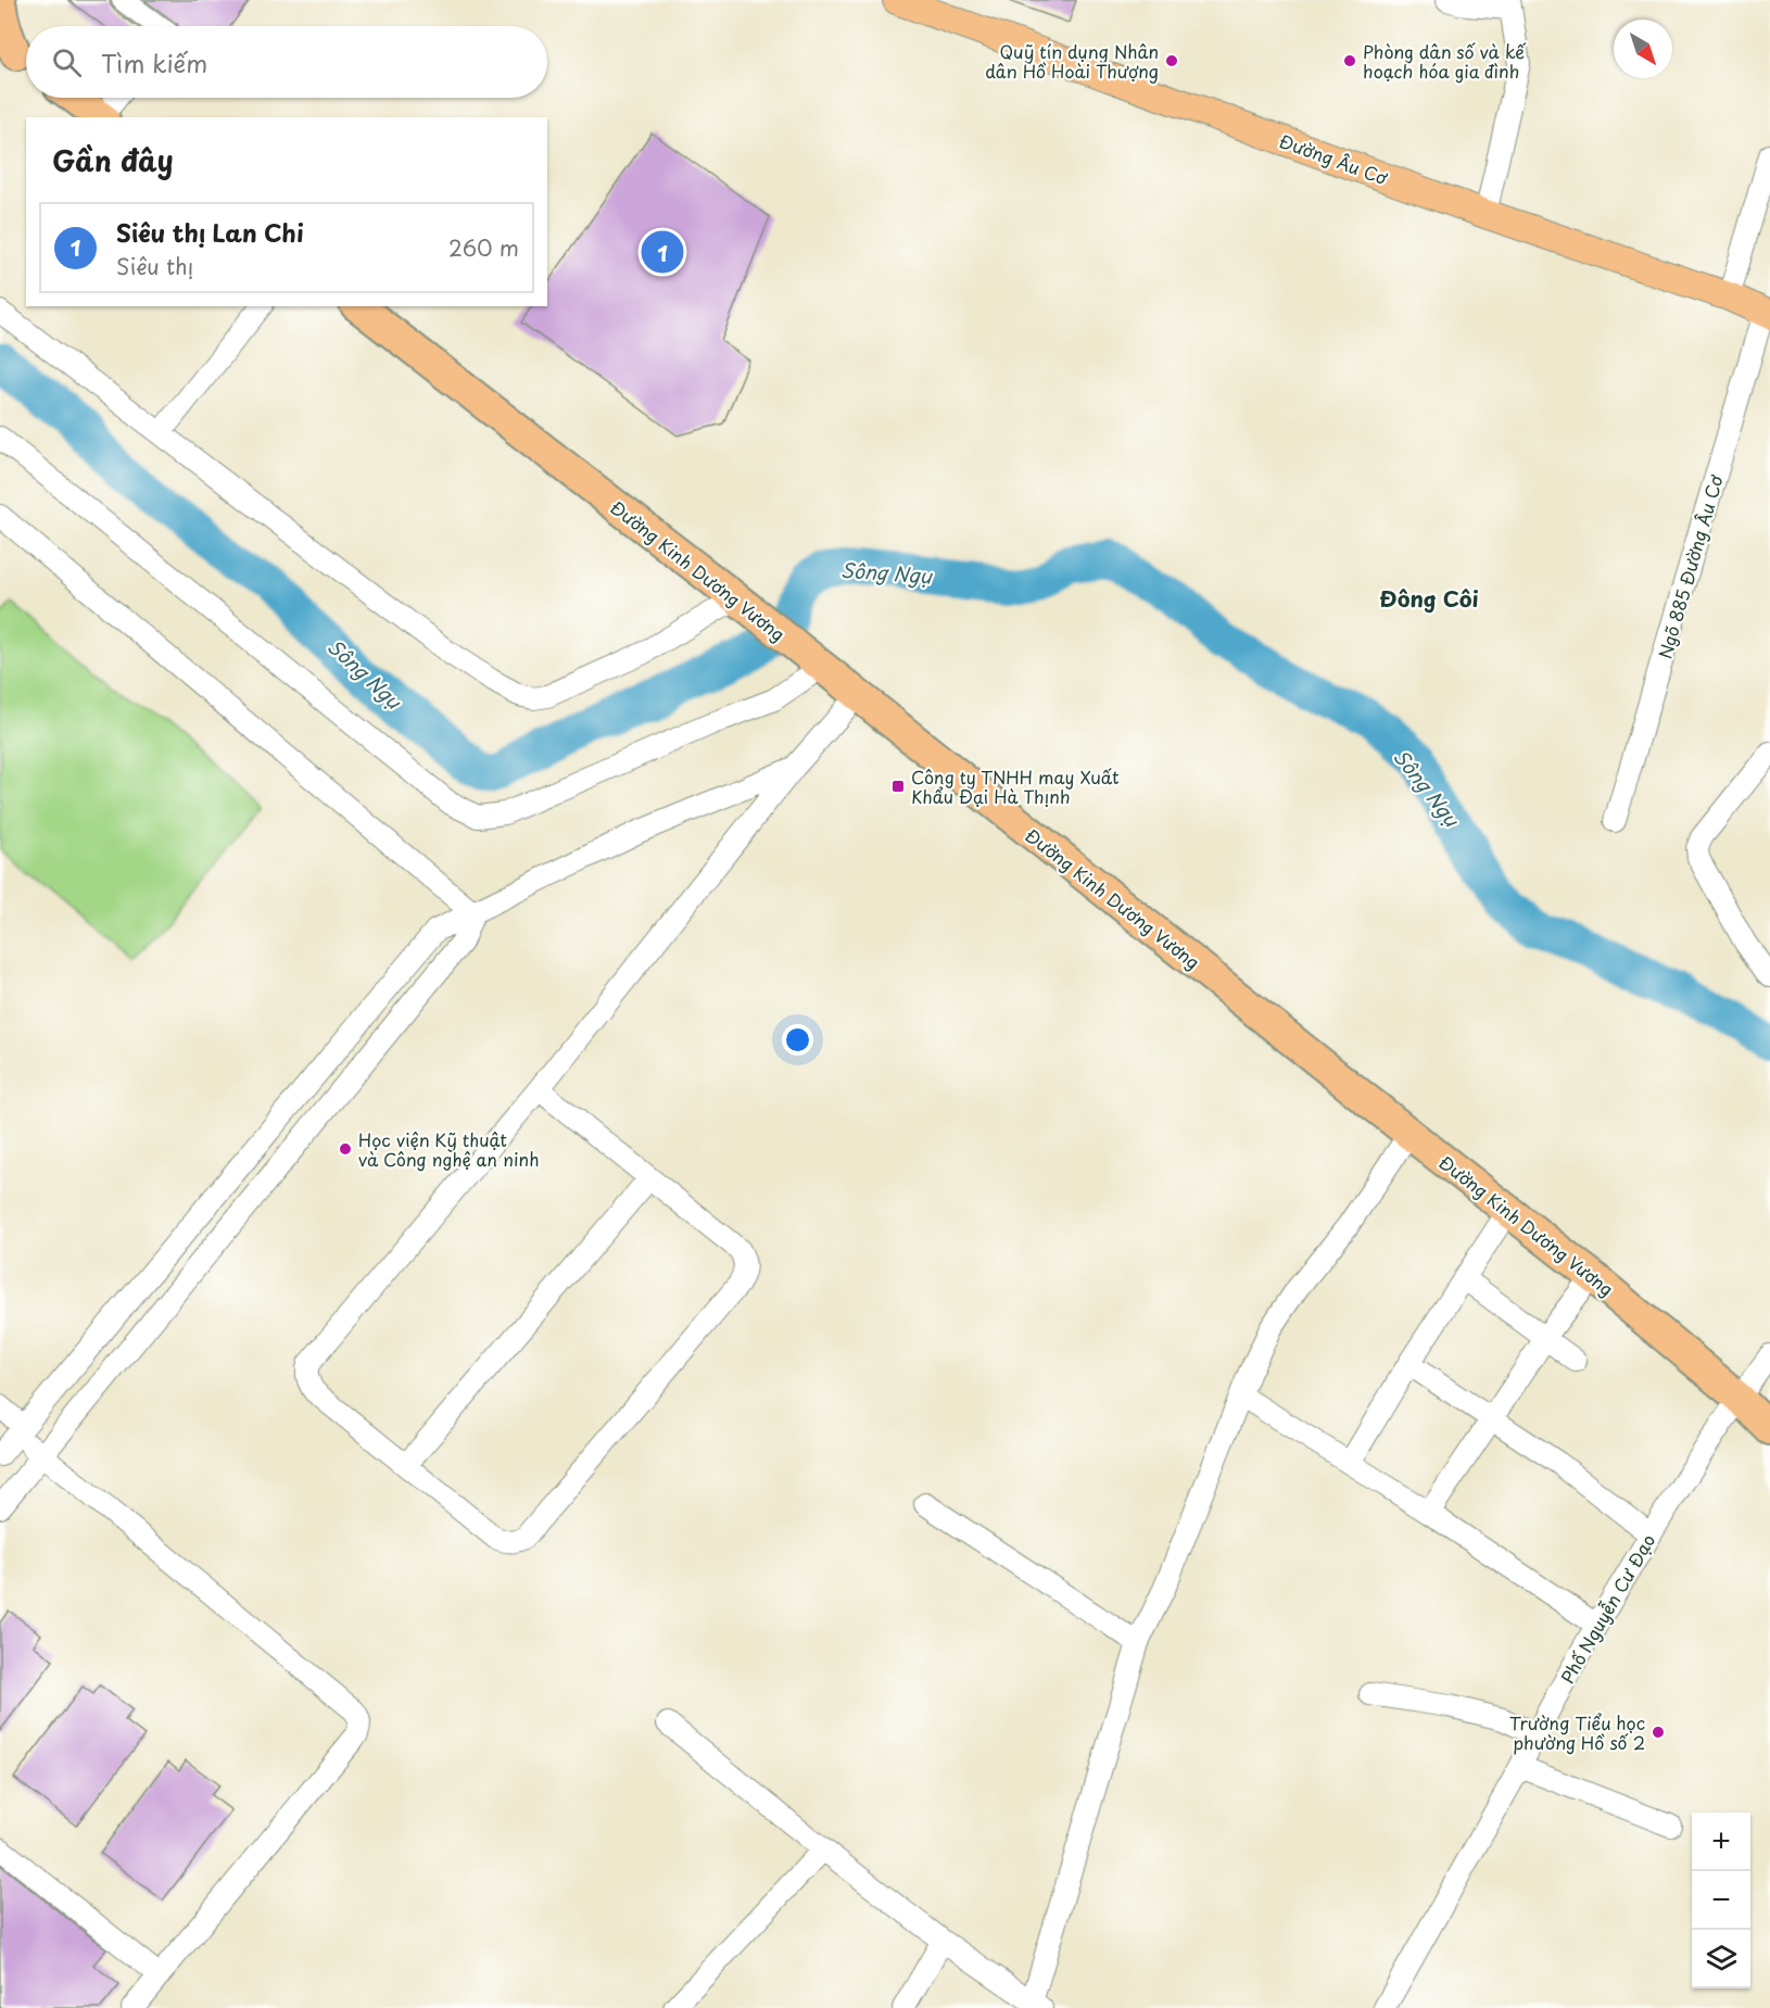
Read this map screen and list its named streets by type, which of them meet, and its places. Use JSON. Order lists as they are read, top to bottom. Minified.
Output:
{"streets":{"highway":["Đường Kinh Dương Vương"],"main road":["Đường Âu Cơ"],"street":["Ngõ 885 Đường Âu Cơ","Phố Nguyễn Cư Đạo"]},"crossings":[["Đường Âu Cơ","Ngõ 885 Đường Âu Cơ"],["Đường Kinh Dương Vương","Phố Nguyễn Cư Đạo"]],"districts":["Đông Côi"],"water":["Sông Ngụ"],"places":{"other":["Quỹ tín dụng Nhân dân Hồ Hoài Thượng","Phòng dân số và kế hoạch hóa gia đình","Học viện Kỹ thuật và Công nghệ an ninh","Trường Tiểu học phường Hồ số 2"],"transit":["Công ty TNHH may Xuất Khẩu Đại Hà Thịnh"]},"north":"bottom right","page":{"search":"Tìm kiếm","heading":"Gần đây","list":[{"mark":"1","name":"Siêu thị Lan Chi","note":"Siêu thị","value":"260 m"}],"pins":"1","map_buttons":["+","−"]}}
